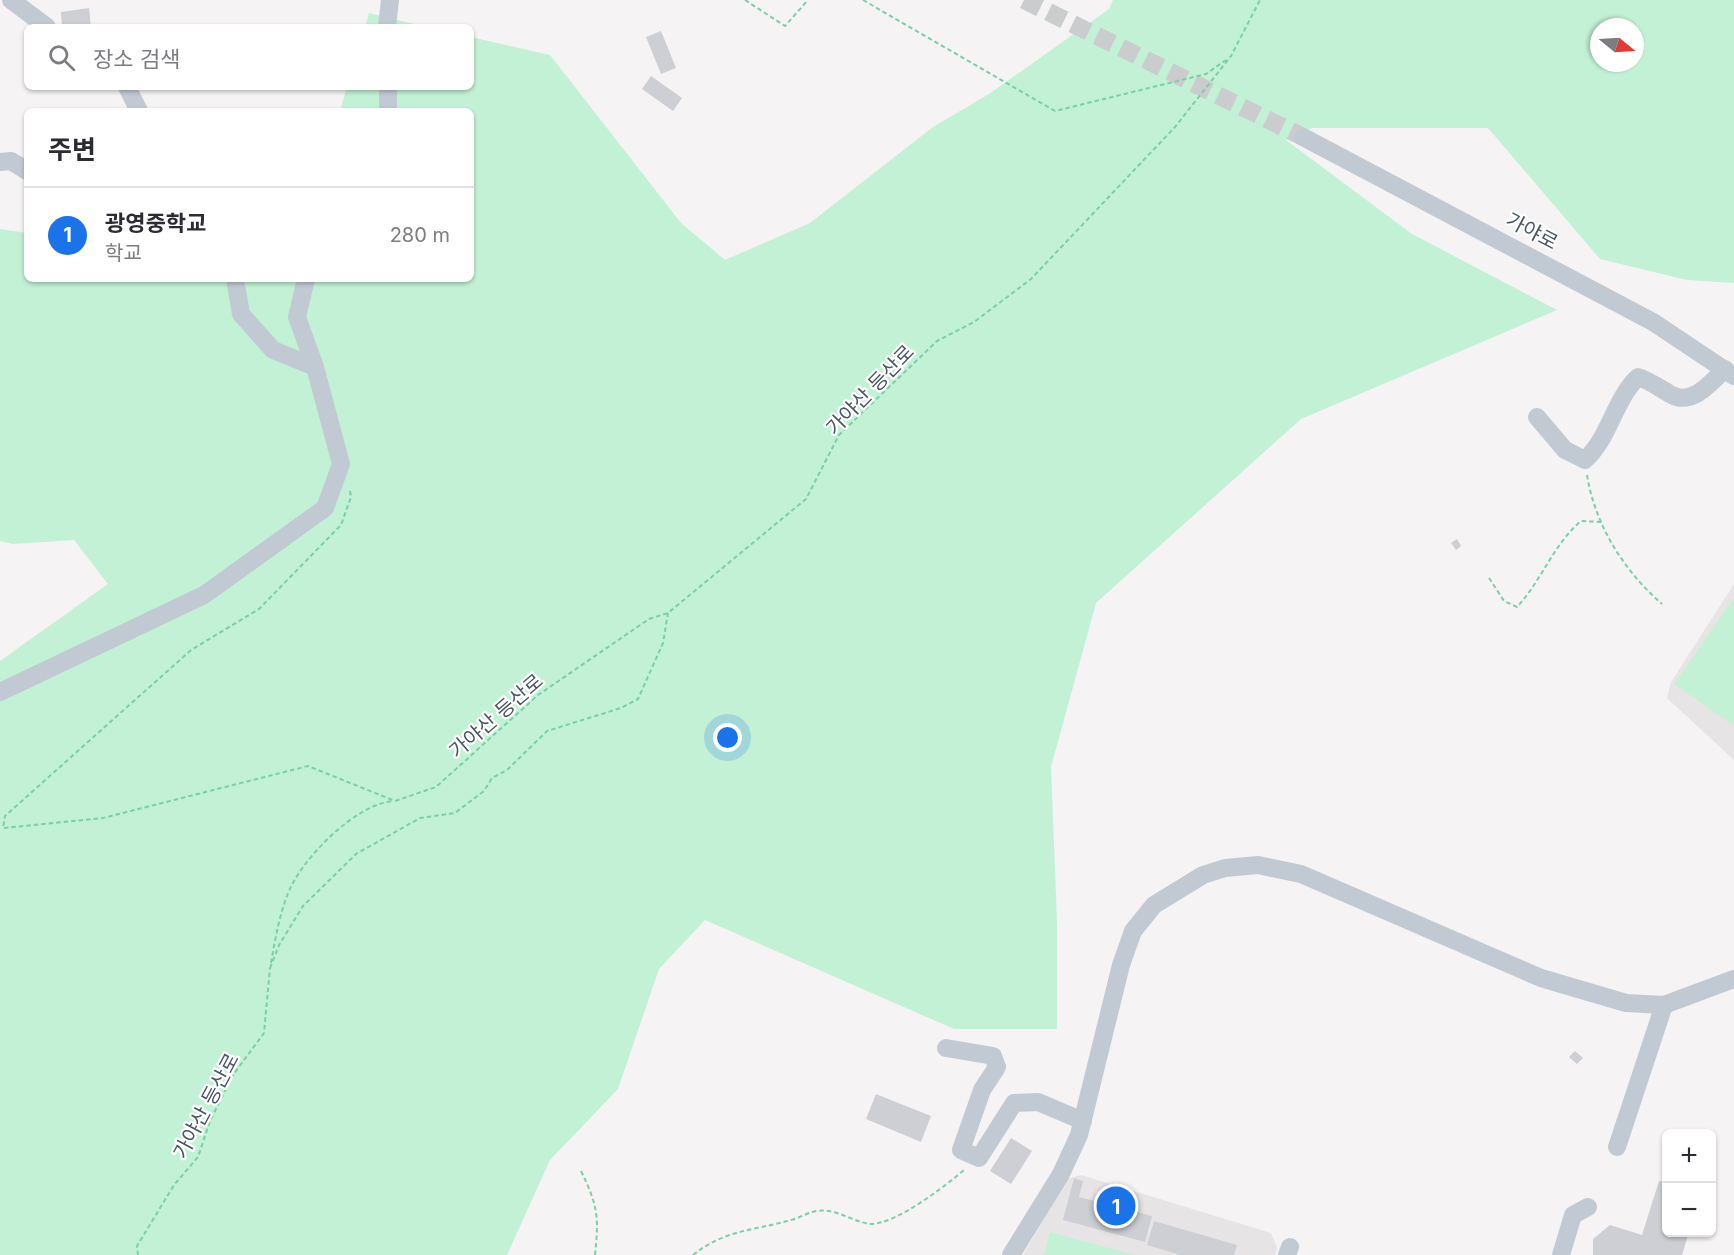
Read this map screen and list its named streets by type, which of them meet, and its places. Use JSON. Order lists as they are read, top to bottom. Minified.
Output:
{"streets":{"street":["가야로"],"path":["가야산 등산로"]},"north":"right","page":{"search":"장소 검색","heading":"주변","list":[{"mark":"1","name":"광영중학교","note":"학교","value":"280 m"}],"map_buttons":["+","−"],"pins":"1"}}
